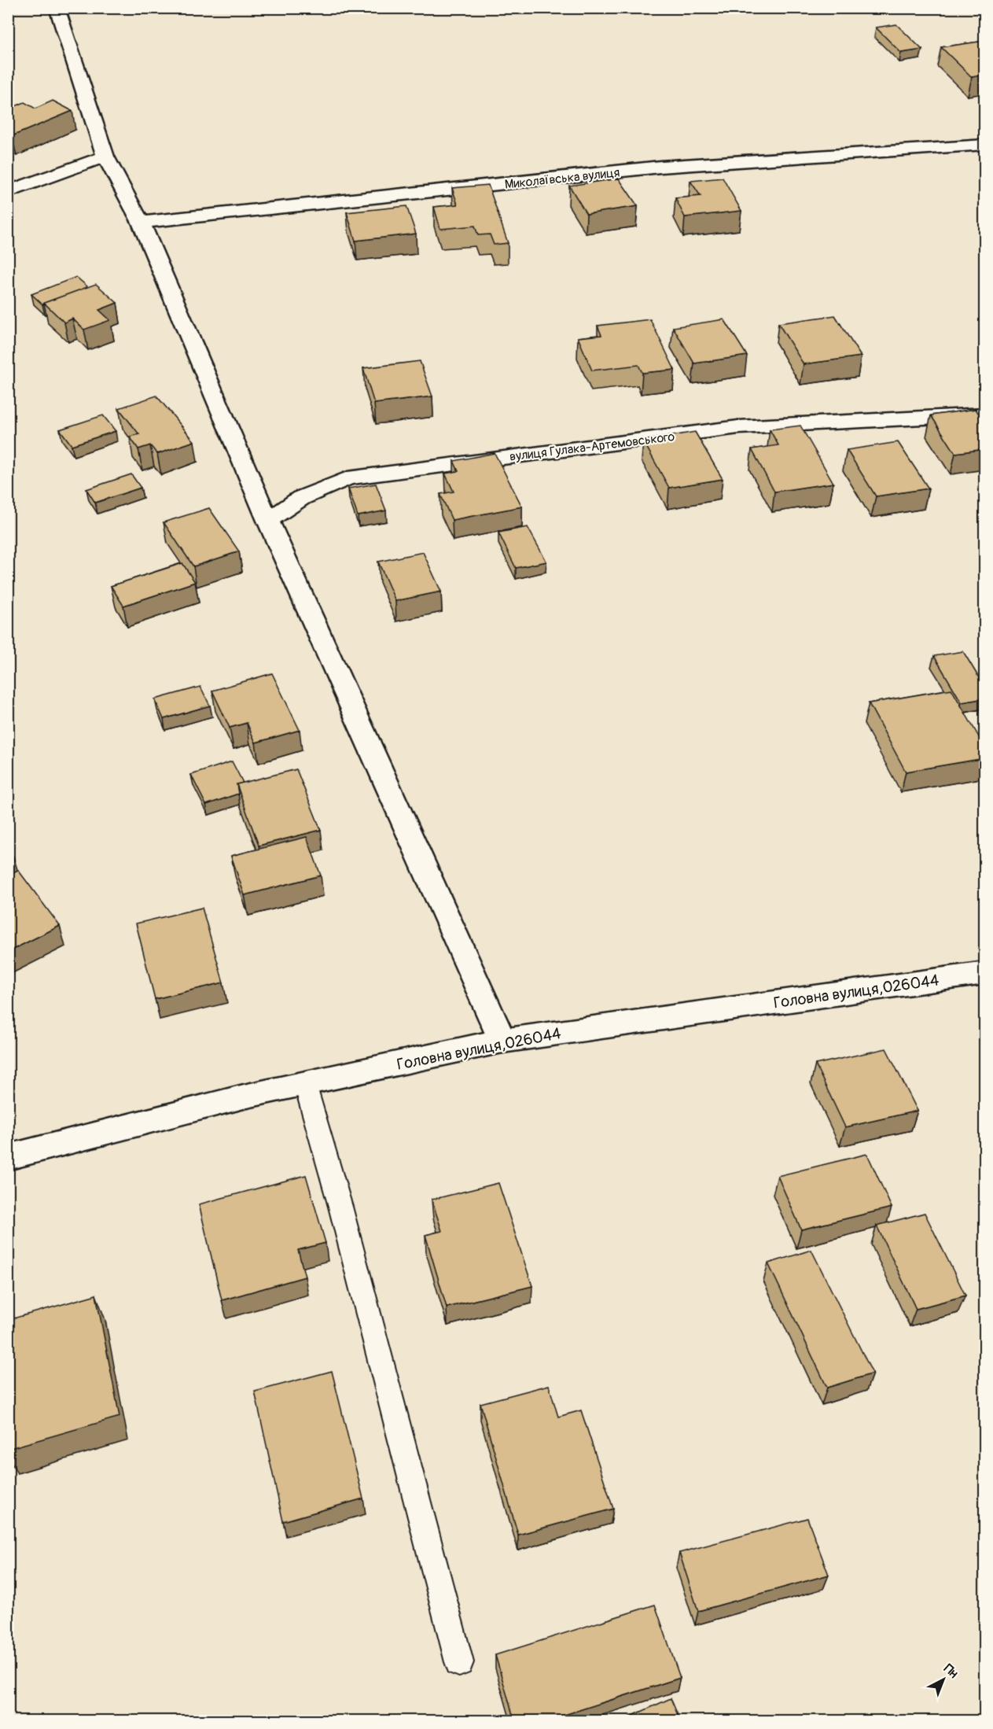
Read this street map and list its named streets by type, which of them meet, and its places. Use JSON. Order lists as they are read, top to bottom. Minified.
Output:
{"streets":{"street":["Миколаївська вулиця","вулиця Гулака-Артемовського","Головна вулиця,О26044"]},"north":"top right"}
